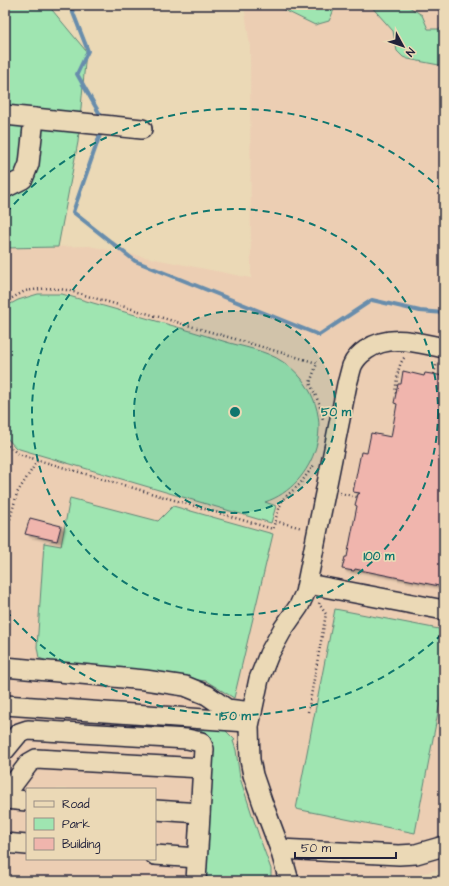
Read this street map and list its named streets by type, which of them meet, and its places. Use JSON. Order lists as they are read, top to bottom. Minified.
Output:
{"legend":["Road","Park","Building"],"scale_bar":"50 m","north":"bottom right","rings":["50 m","100 m","150 m"]}
